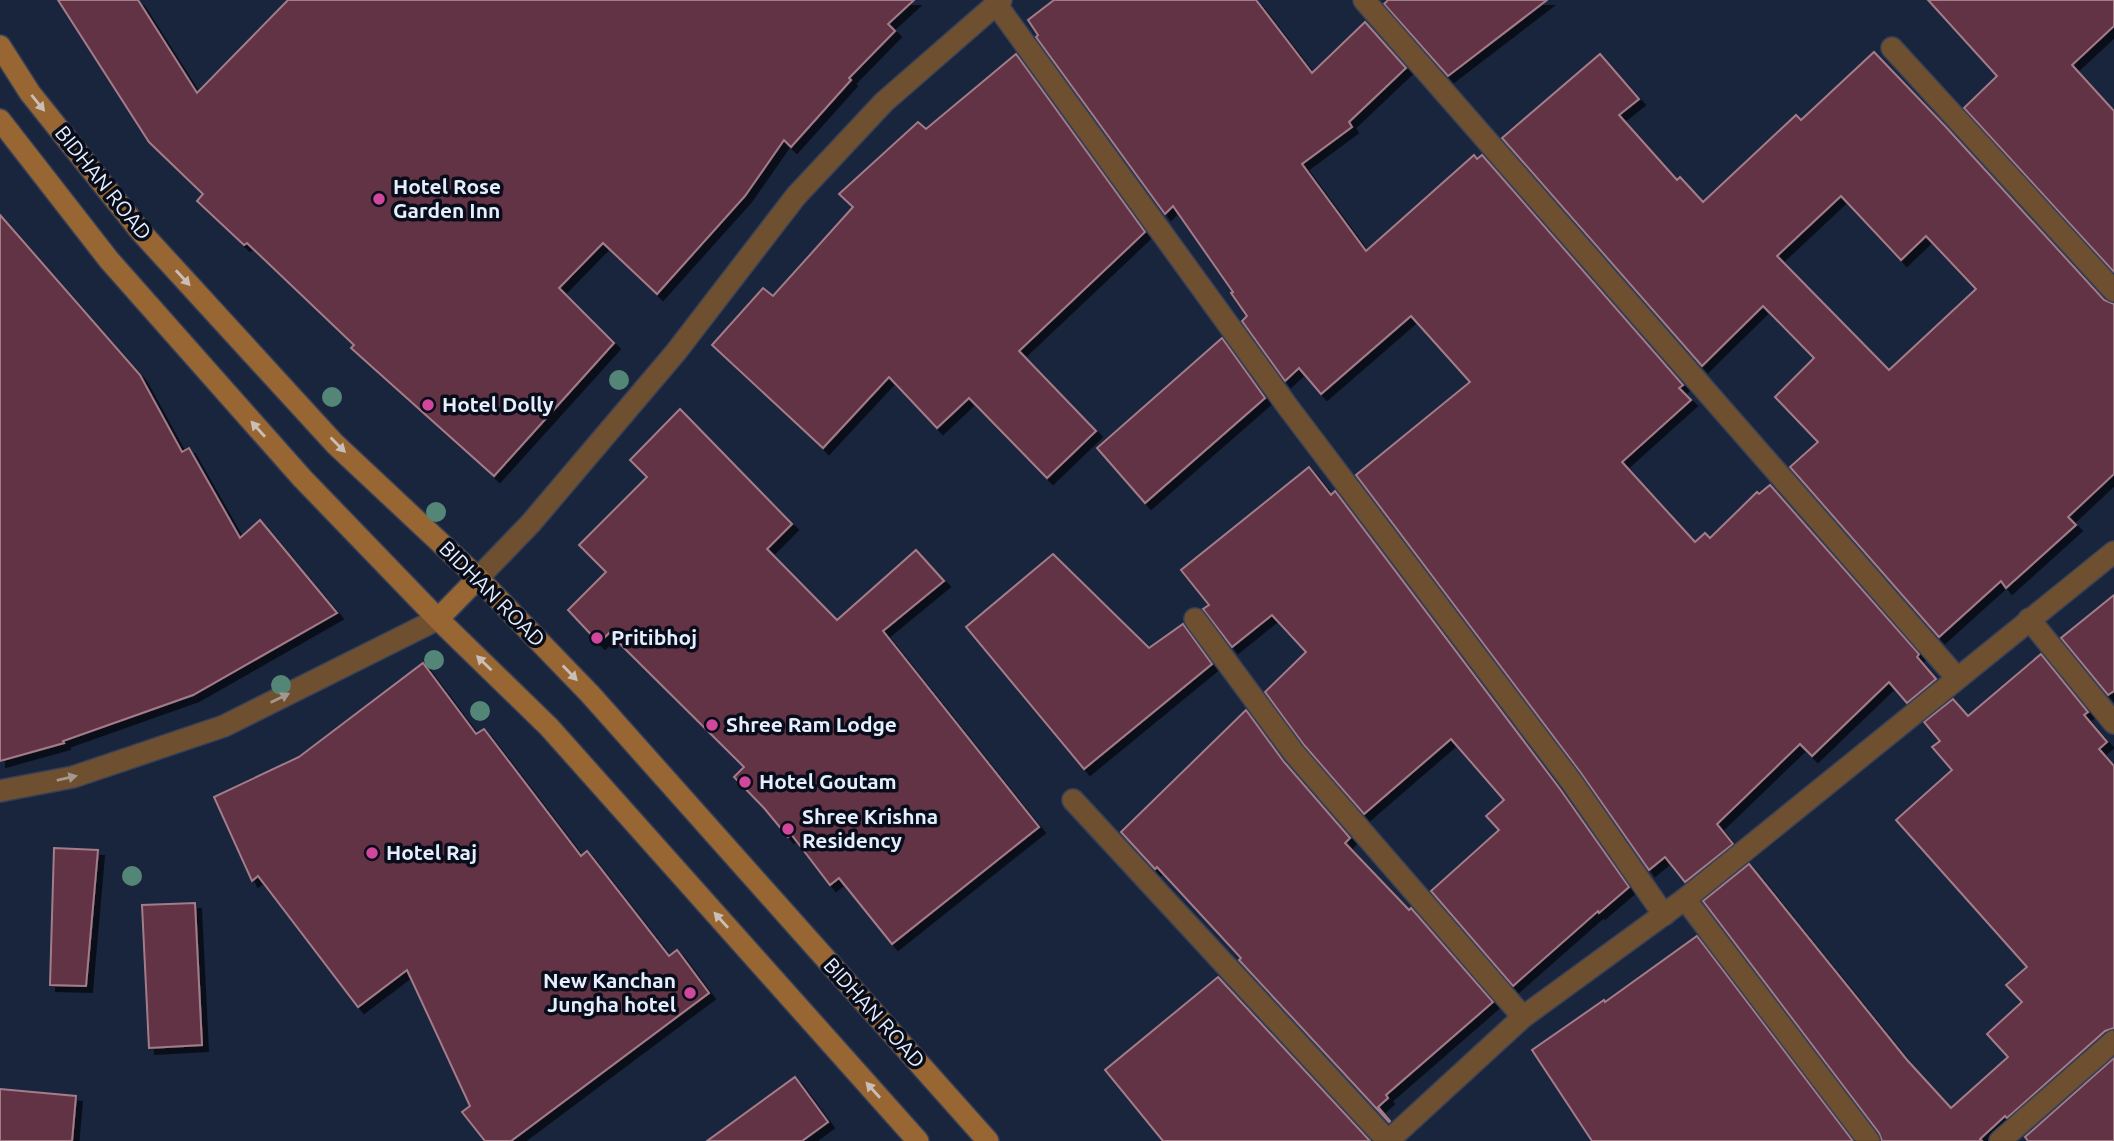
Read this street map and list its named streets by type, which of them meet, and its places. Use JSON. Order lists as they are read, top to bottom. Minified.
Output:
{"streets":{"main road":["BIDHAN ROAD"]},"places":["Hotel Rose Garden Inn","Hotel Dolly","Pritibhoj","Shree Ram Lodge","Hotel Goutam","Shree Krishna Residency","Hotel Raj","New Kanchan Jungha hotel"]}
